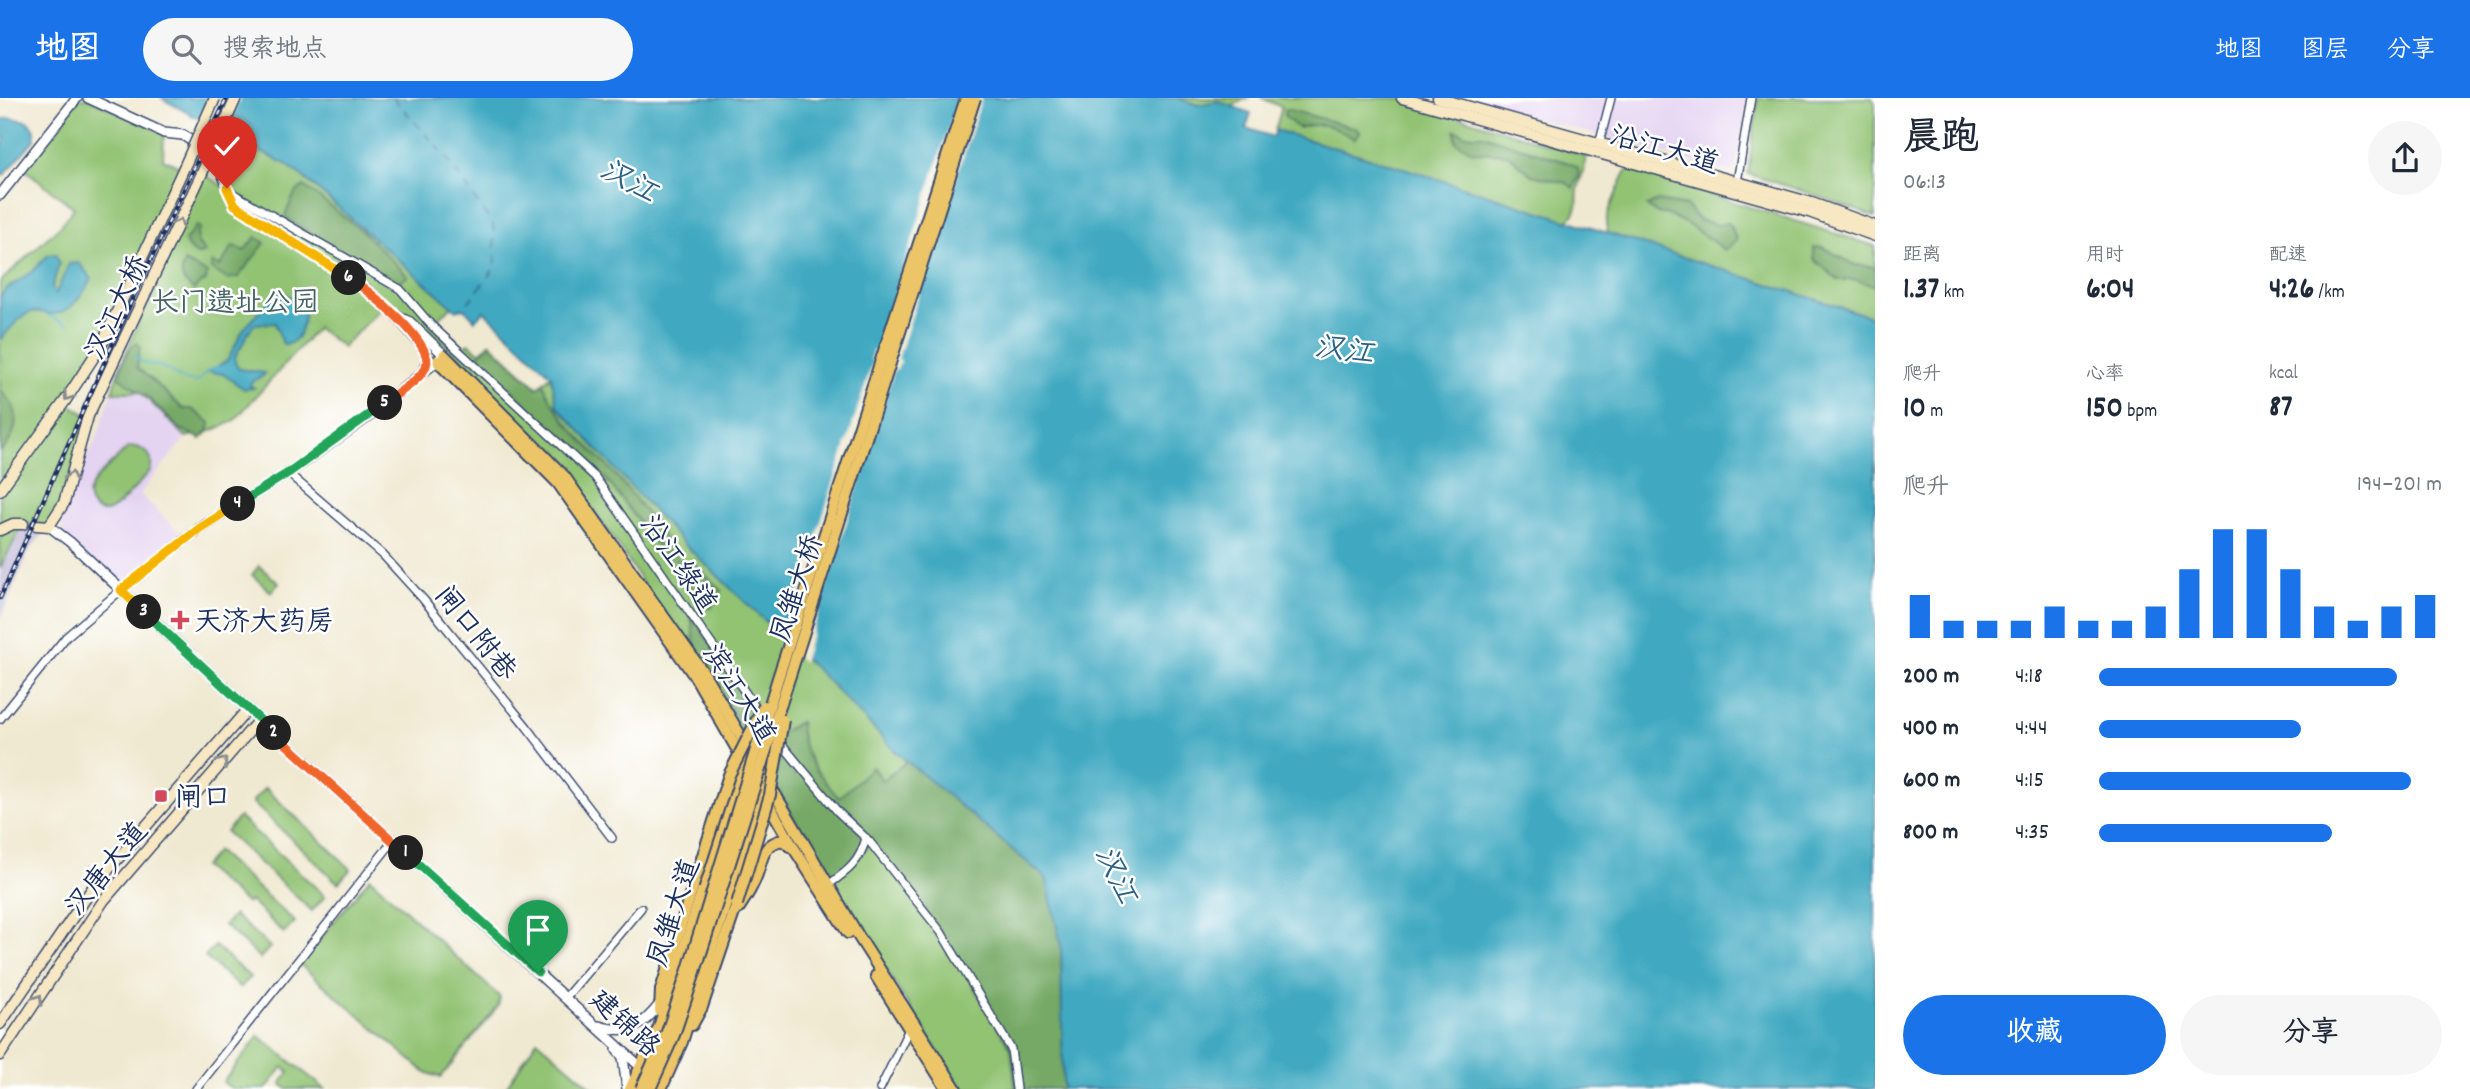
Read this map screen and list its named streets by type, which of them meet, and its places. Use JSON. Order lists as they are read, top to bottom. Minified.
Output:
{"streets":{"main road":["沿江大道","汉江大桥","凤雏大桥","滨江大道","汉唐大道","凤雏大道"],"street":["沿江绿道","闸口附巷","建锦路"]},"crossings":[["汉江大桥","建锦路"],["滨江大道","凤雏大道"],["汉唐大道","建锦路"],["凤雏大道","建锦路"]],"water":["汉江"],"parks":["长门遗址公园"],"places":{"health":["天济大药房"],"transit":["闸口"]},"page":{"header":"地图","search":"搜索地点","nav":["地图","图层","分享"],"heading":["晨跑","06:13"],"stats":[["距离","1.37 km"],["用时","6:04"],["配速","4:26 /km"],["爬升","10 m"],["心率","150 bpm"],["kcal","87"]],"pins":["6","5","4","3","2","1"],"chart":["爬升","194–201 m"],"list":[{"name":"200 m","note":"4:18"},{"name":"400 m","note":"4:44"},{"name":"600 m","note":"4:15"},{"name":"800 m","note":"4:35"}],"buttons":["收藏","分享"]}}
